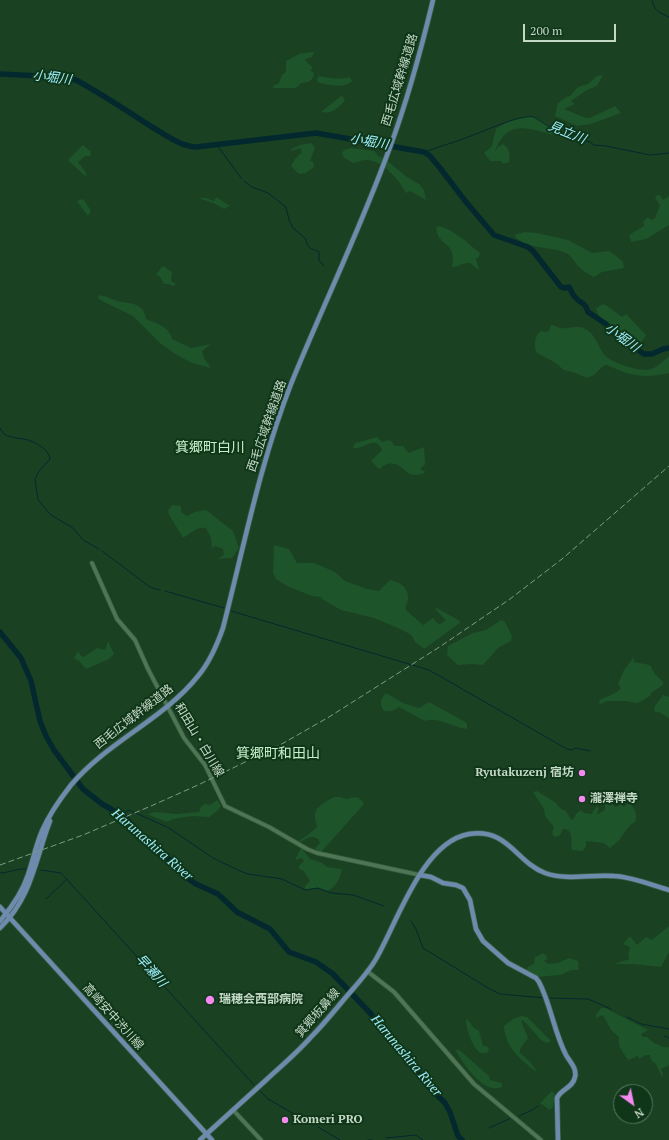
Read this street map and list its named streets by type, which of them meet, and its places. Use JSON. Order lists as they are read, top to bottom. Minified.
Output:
{"streets":{"main road":["西毛広域幹線道路","箕郷板鼻線","高崎安中渋川線"],"street":["和田山・白川線"]},"crossings":[["西毛広域幹線道路","和田山・白川線"],["西毛広域幹線道路","高崎安中渋川線"],["和田山・白川線","箕郷板鼻線"],["箕郷板鼻線","高崎安中渋川線"]],"districts":["箕郷町白川","箕郷町和田山"],"water":["小堀川","見立川","Harunashira River","早瀬川"],"places":["Ryutakuzenj 宿坊","瀧澤禅寺","瑞穂会西部病院","Komeri PRO"],"scale_bar":"200 m","north":"bottom right"}
